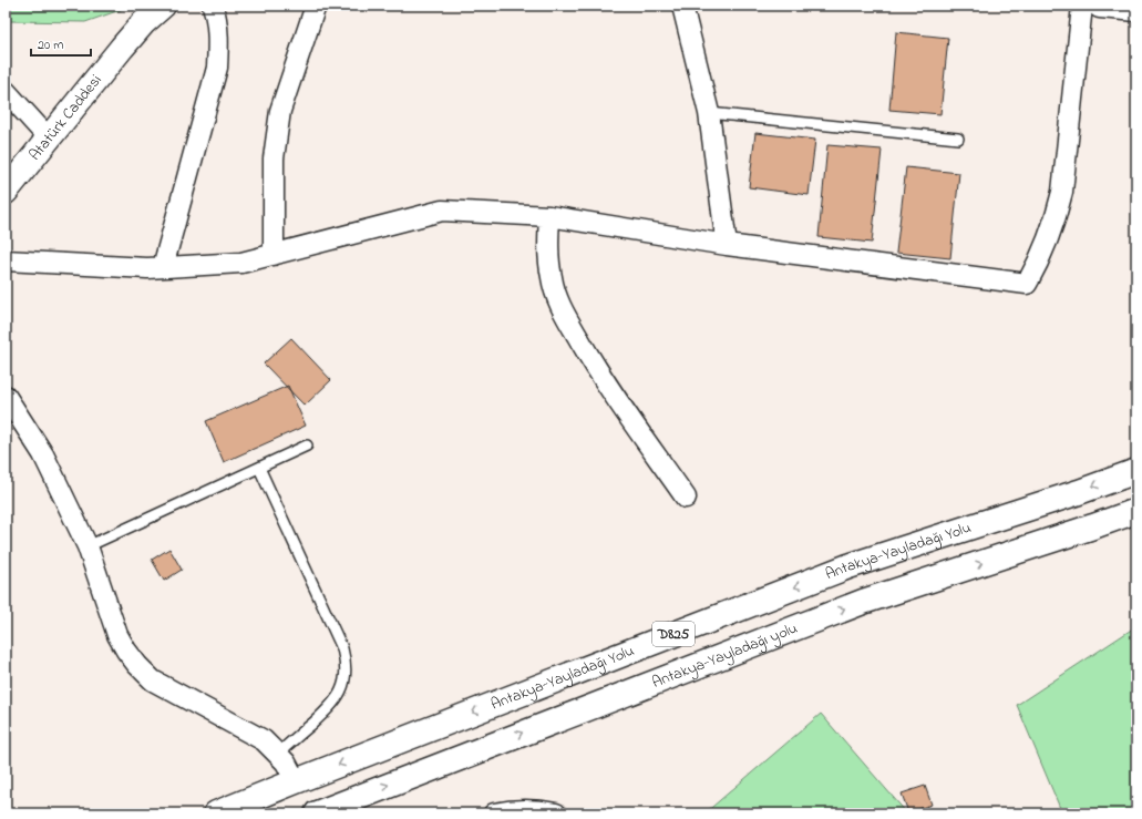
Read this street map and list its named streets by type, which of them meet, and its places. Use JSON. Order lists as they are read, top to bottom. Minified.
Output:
{"streets":{"main road":["Atatürk Caddesi","Antakya-Yayladağı Yolu","D825","Antakya-Yayladağı yolu"]},"one_way":["Antakya-Yayladağı Yolu","Antakya-Yayladağı yolu"],"scale_bar":"20 m"}
